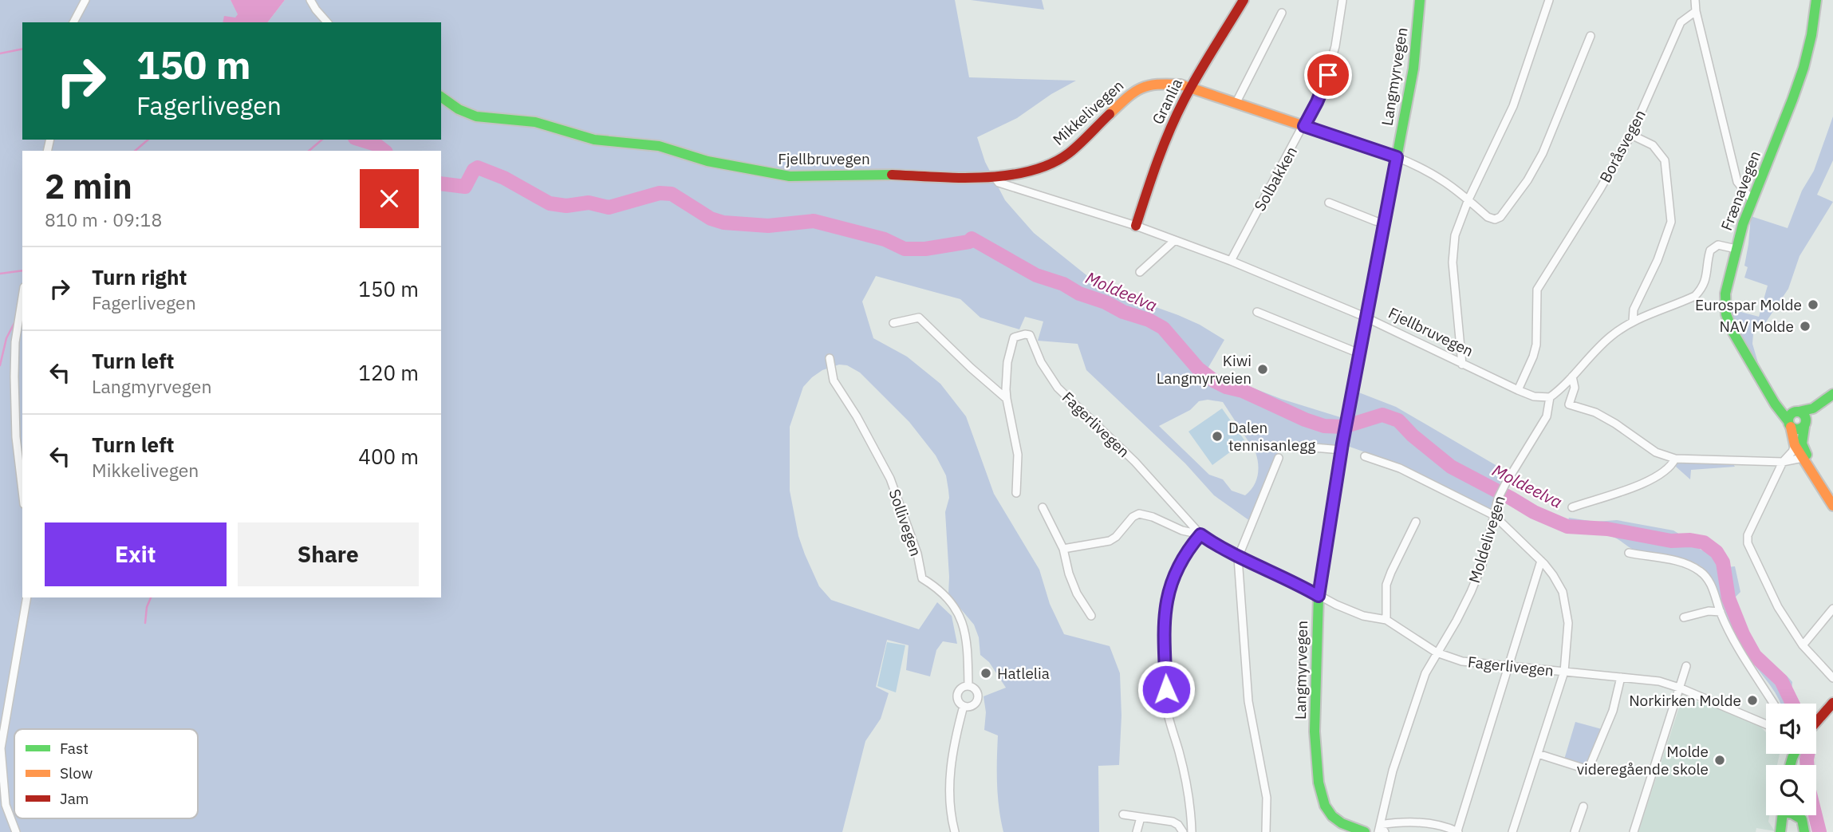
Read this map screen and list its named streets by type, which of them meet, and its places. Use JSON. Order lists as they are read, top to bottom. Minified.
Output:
{"streets":{"main road":["Langmyrvegen","Granlia","Mikkelivegen","Fjellbruvegen","Frænavegen"],"street":["Boråsvegen","Solbakken","Fagerlivegen","Sollivegen","Moldelivegen"]},"crossings":[["Langmyrvegen","Mikkelivegen"],["Langmyrvegen","Fjellbruvegen"],["Langmyrvegen","Fagerlivegen"],["Granlia","Mikkelivegen"],["Granlia","Fjellbruvegen"],["Mikkelivegen","Fjellbruvegen"],["Mikkelivegen","Solbakken"],["Boråsvegen","Fjellbruvegen"],["Fjellbruvegen","Solbakken"],["Fjellbruvegen","Moldelivegen"],["Fagerlivegen","Moldelivegen"]],"water":["Moldeelva"],"places":["Eurospar Molde","NAV Molde","Kiwi Langmyrveien","Dalen tennisanlegg","Hatlelia","Norkirken Molde","Molde videregående skole"],"legend":["Fast","Slow","Jam"],"page":{"turn":["150 m","Fagerlivegen"],"heading":["2 min","810 m · 09:18"],"list":[{"name":"Turn right","note":"Fagerlivegen","value":"150 m"},{"name":"Turn left","note":"Langmyrvegen","value":"120 m"},{"name":"Turn left","note":"Mikkelivegen","value":"400 m"}],"buttons":["Exit","Share"]}}
